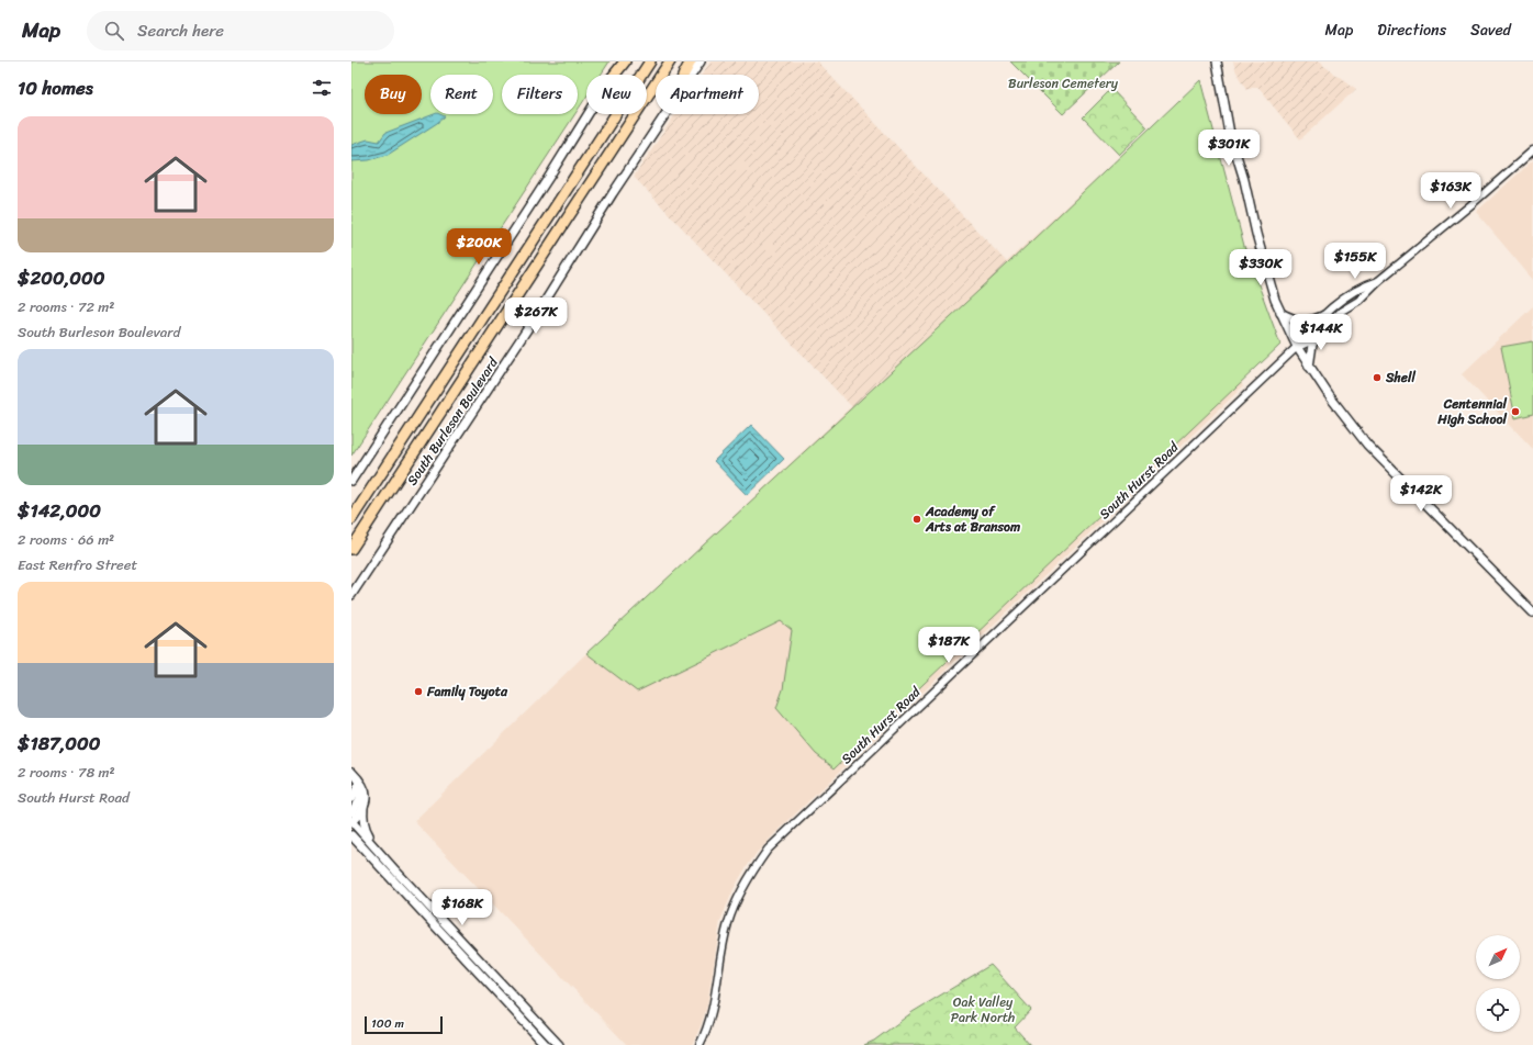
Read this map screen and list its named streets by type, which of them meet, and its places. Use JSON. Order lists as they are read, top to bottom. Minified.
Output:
{"streets":{"main road":["South Burleson Boulevard"],"street":["South Hurst Road"]},"parks":["Burleson Cemetery","Oak Valley Park North"],"places":["Shell","Centennial High School","Academy of Arts at Bransom","Family Toyota"],"scale_bar":"100 m","north":"top right","page":{"header":"Map","search":"Search here","nav":["Map","Directions","Saved"],"heading":"10 homes","chip":["Buy","Rent","Filters","New","Apartment"],"list":[{"name":"$200,000","note":"2 rooms · 72 m² · South Burleson Boulevard"},{"name":"$142,000","note":"2 rooms · 66 m² · East Renfro Street"},{"name":"$187,000","note":"2 rooms · 78 m² · South Hurst Road"}],"price":["$301K","$163K","$200K","$155K","$330K","$267K","$144K","$142K","$187K","$168K"],"scale":"100 m"}}
